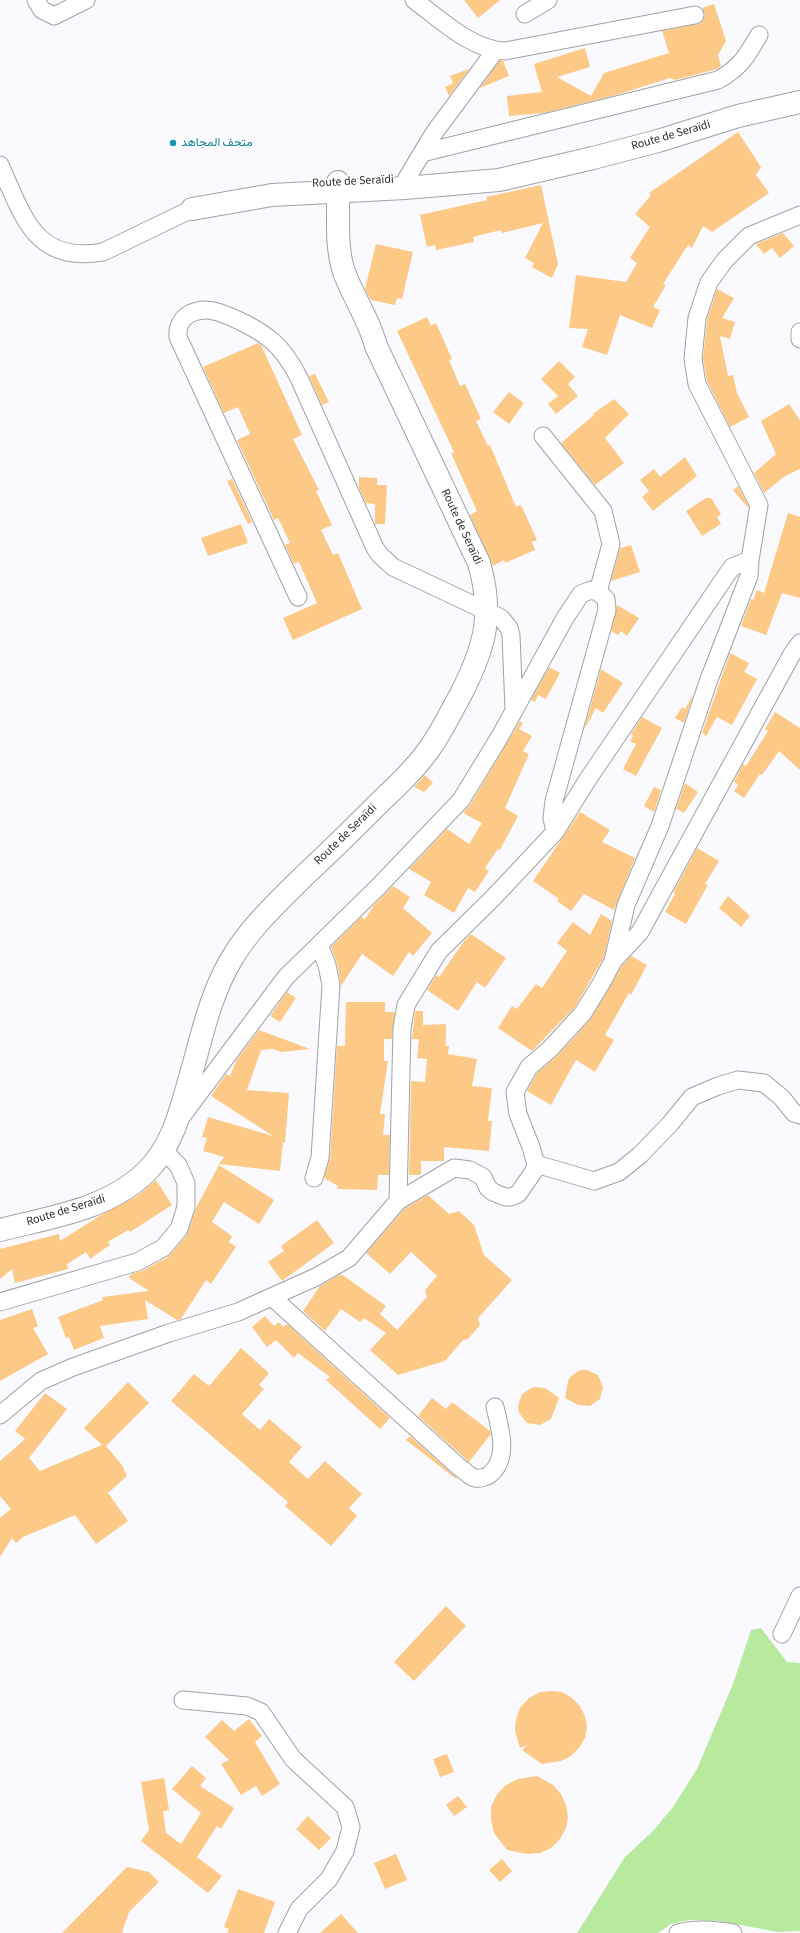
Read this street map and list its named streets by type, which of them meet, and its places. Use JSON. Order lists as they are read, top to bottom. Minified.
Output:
{"streets":{"street":["Route de Seraïdi"]},"places":["متحف المجاهد"]}
